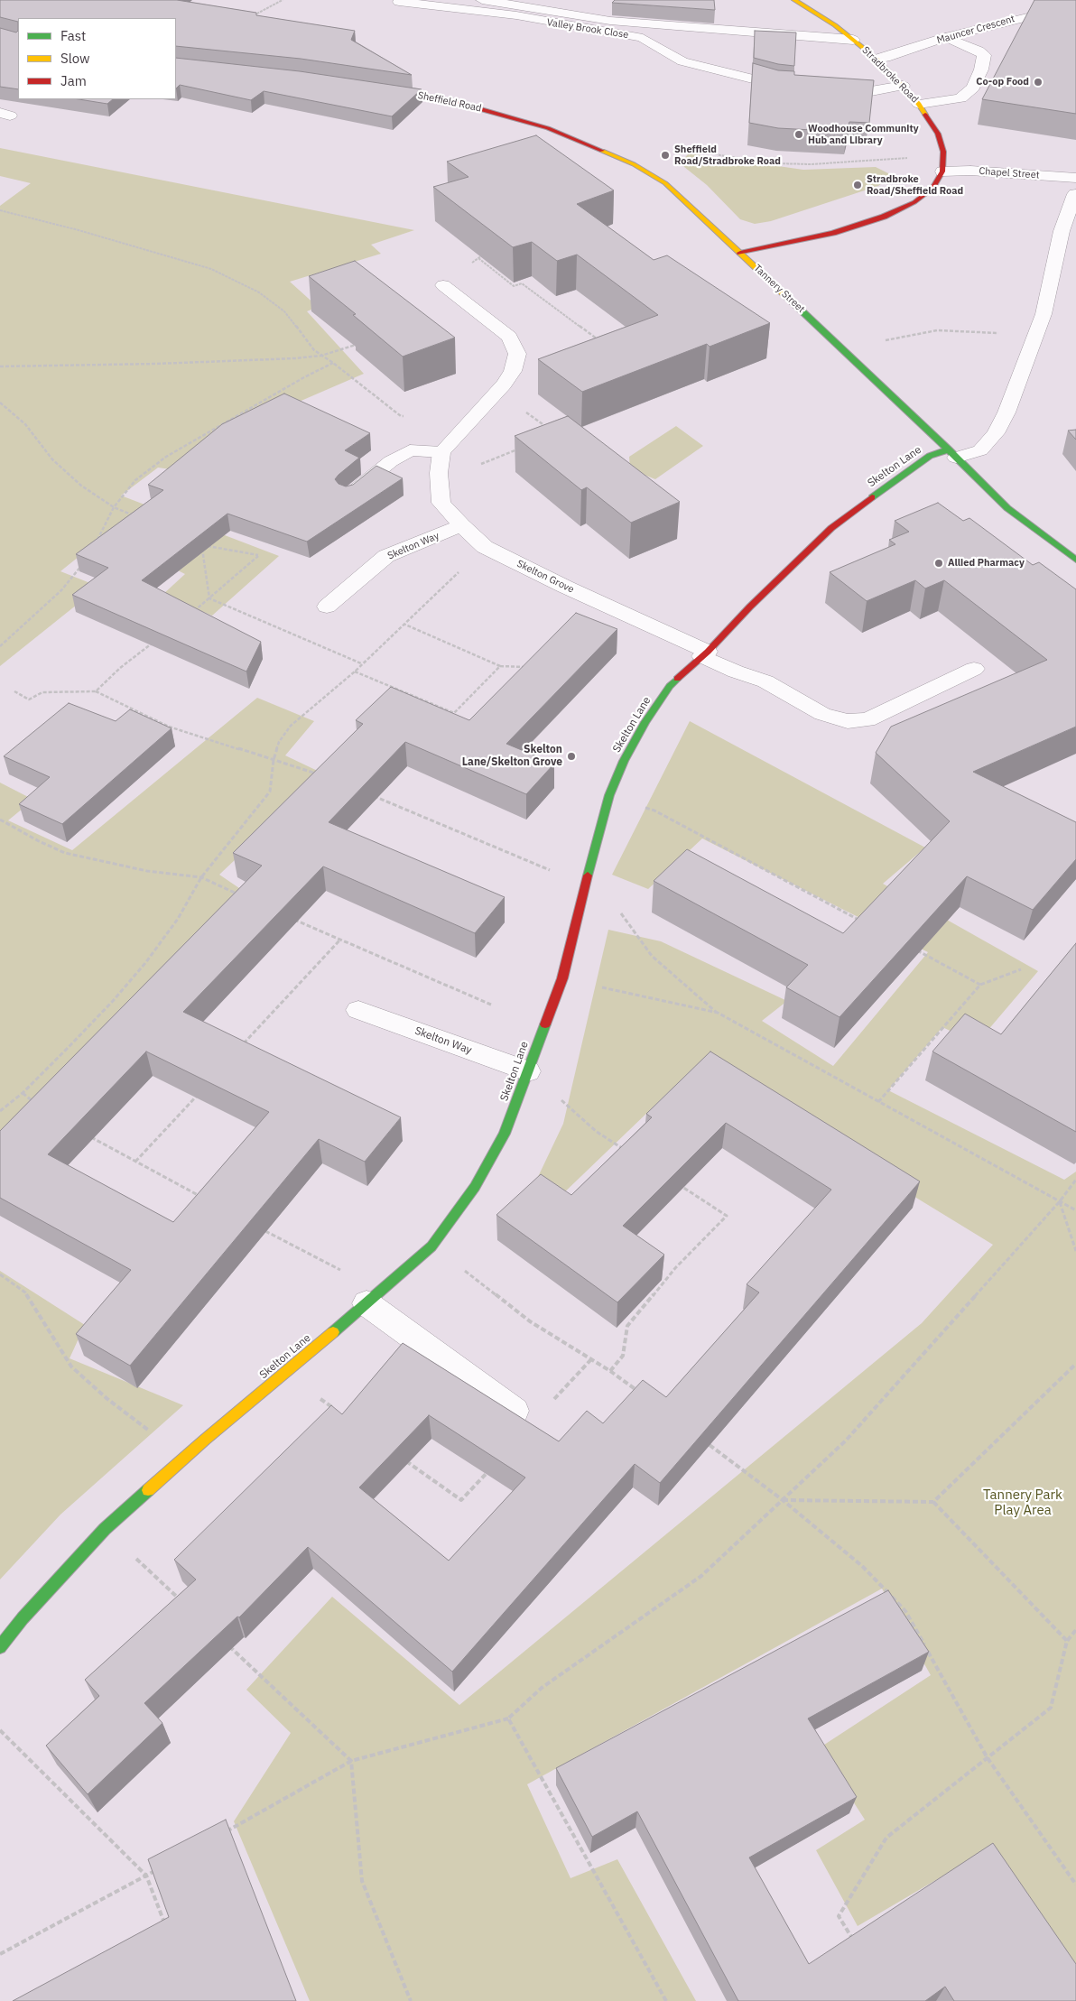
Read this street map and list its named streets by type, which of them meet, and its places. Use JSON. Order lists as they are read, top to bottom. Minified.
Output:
{"streets":{"street":["Valley Brook Close","Mauncer Crescent","Stradbroke Road","Sheffield Road","Chapel Street","Tannery Street","Skelton Lane","Skelton Way","Skelton Grove"]},"crossings":[["Mauncer Crescent","Stradbroke Road"],["Stradbroke Road","Chapel Street"],["Sheffield Road","Tannery Street"],["Tannery Street","Skelton Lane"],["Skelton Lane","Skelton Way"],["Skelton Lane","Skelton Grove"],["Skelton Way","Skelton Grove"]],"parks":["Tannery Park Play Area"],"places":["Co-op Food","Woodhouse Community Hub and Library","Sheffield Road/Stradbroke Road","Stradbroke Road/Sheffield Road","Allied Pharmacy","Skelton Lane/Skelton Grove"],"legend":["Fast","Slow","Jam"]}
